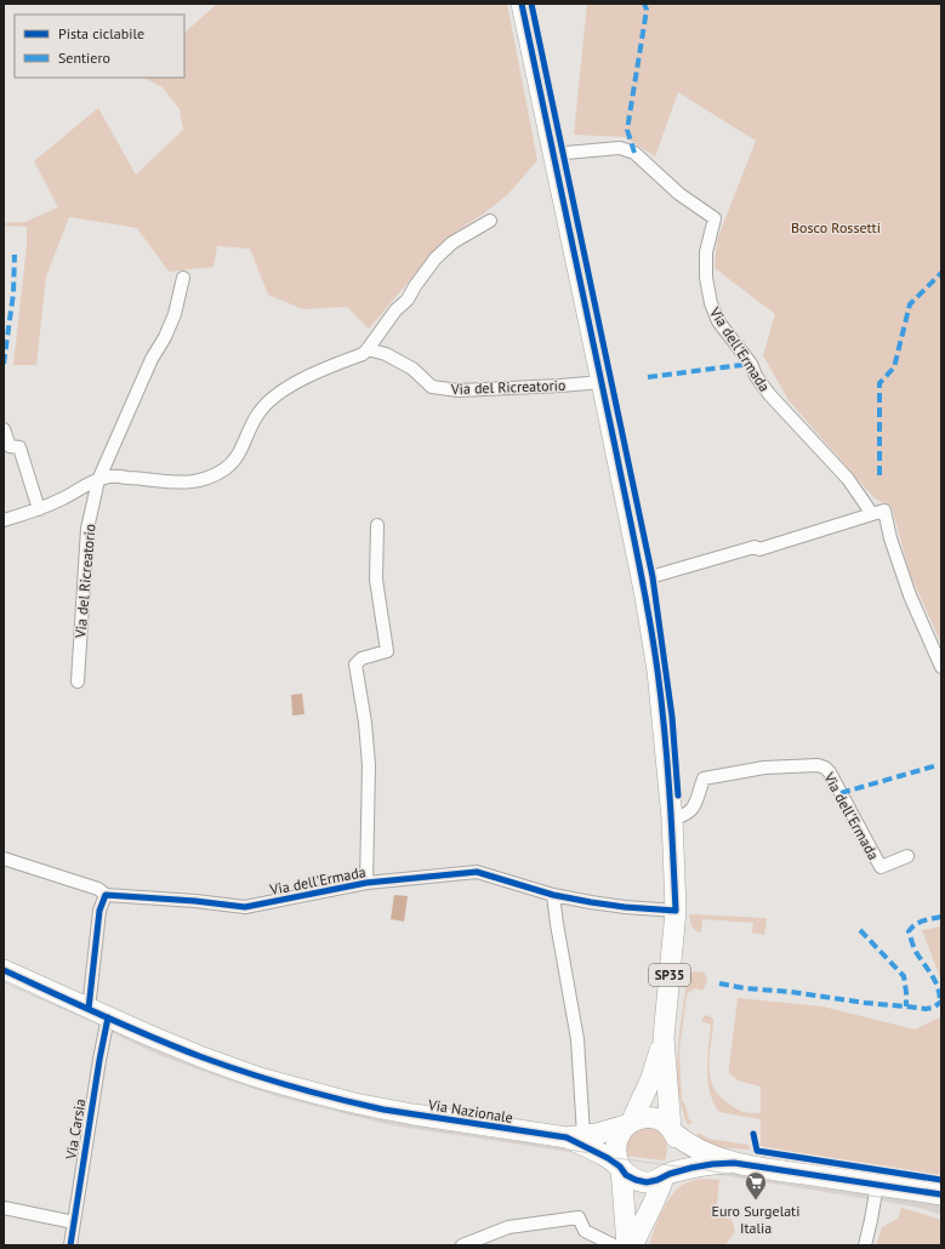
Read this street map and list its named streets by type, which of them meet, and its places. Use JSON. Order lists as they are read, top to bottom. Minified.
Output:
{"streets":{"main road":["SP35","Via Nazionale"],"street":["Via dell'Ermada","Via del Ricreatorio","Via Carsia"]},"crossings":[["Via dell'Ermada","SP35"],["Via del Ricreatorio","SP35"],["SP35","Via Nazionale"],["Via Nazionale","Via Carsia"]],"parks":["Bosco Rossetti"],"places":{"supermarket":["Euro Surgelati Italia"]},"legend":["Pista ciclabile","Sentiero"]}
